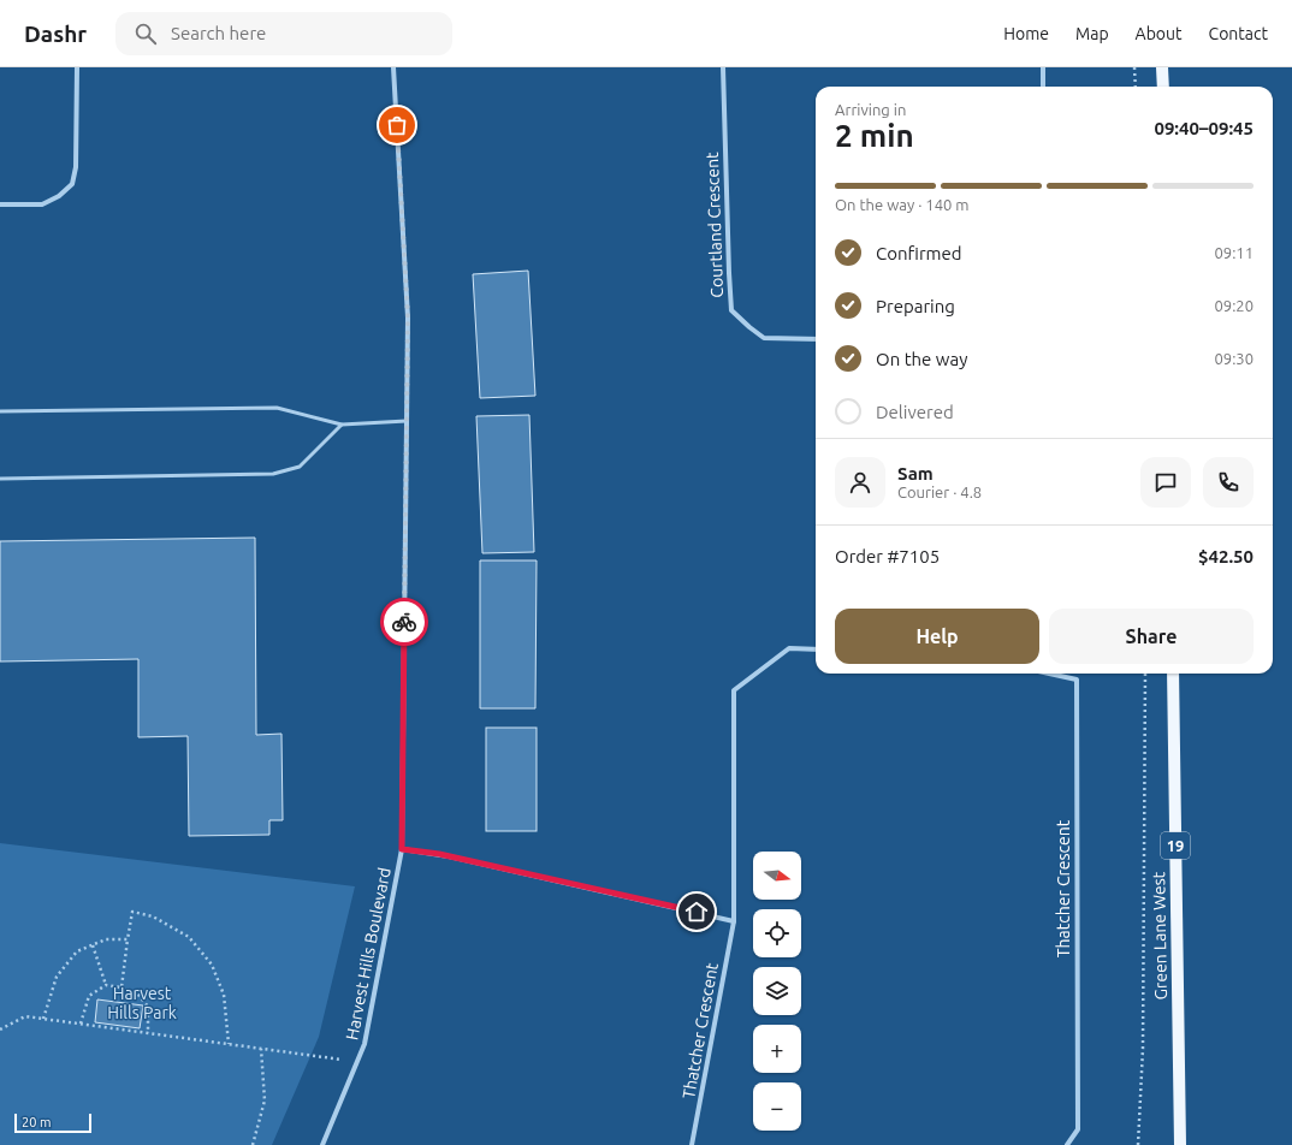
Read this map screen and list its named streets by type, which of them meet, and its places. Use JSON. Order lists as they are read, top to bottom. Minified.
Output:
{"streets":{"main road":["19","Green Lane West"],"street":["Courtland Crescent","Thatcher Crescent","Harvest Hills Boulevard"]},"parks":["Harvest Hills Park"],"scale_bar":"20 m","north":"right","page":{"header":"Dashr","search":"Search here","nav":["Home","Map","About","Contact"],"heading":["2 min","Arriving in","09:40–09:45"],"panel":["Sam","Courier · 4.8","Order #7105","$42.50"],"bar":"On the way · 140 m","list":[["Confirmed","09:11"],["Preparing","09:20"],["On the way","09:30"],"Delivered"],"buttons":["Help","Share"],"map_buttons":["+","−"],"scale":"20 m"}}
